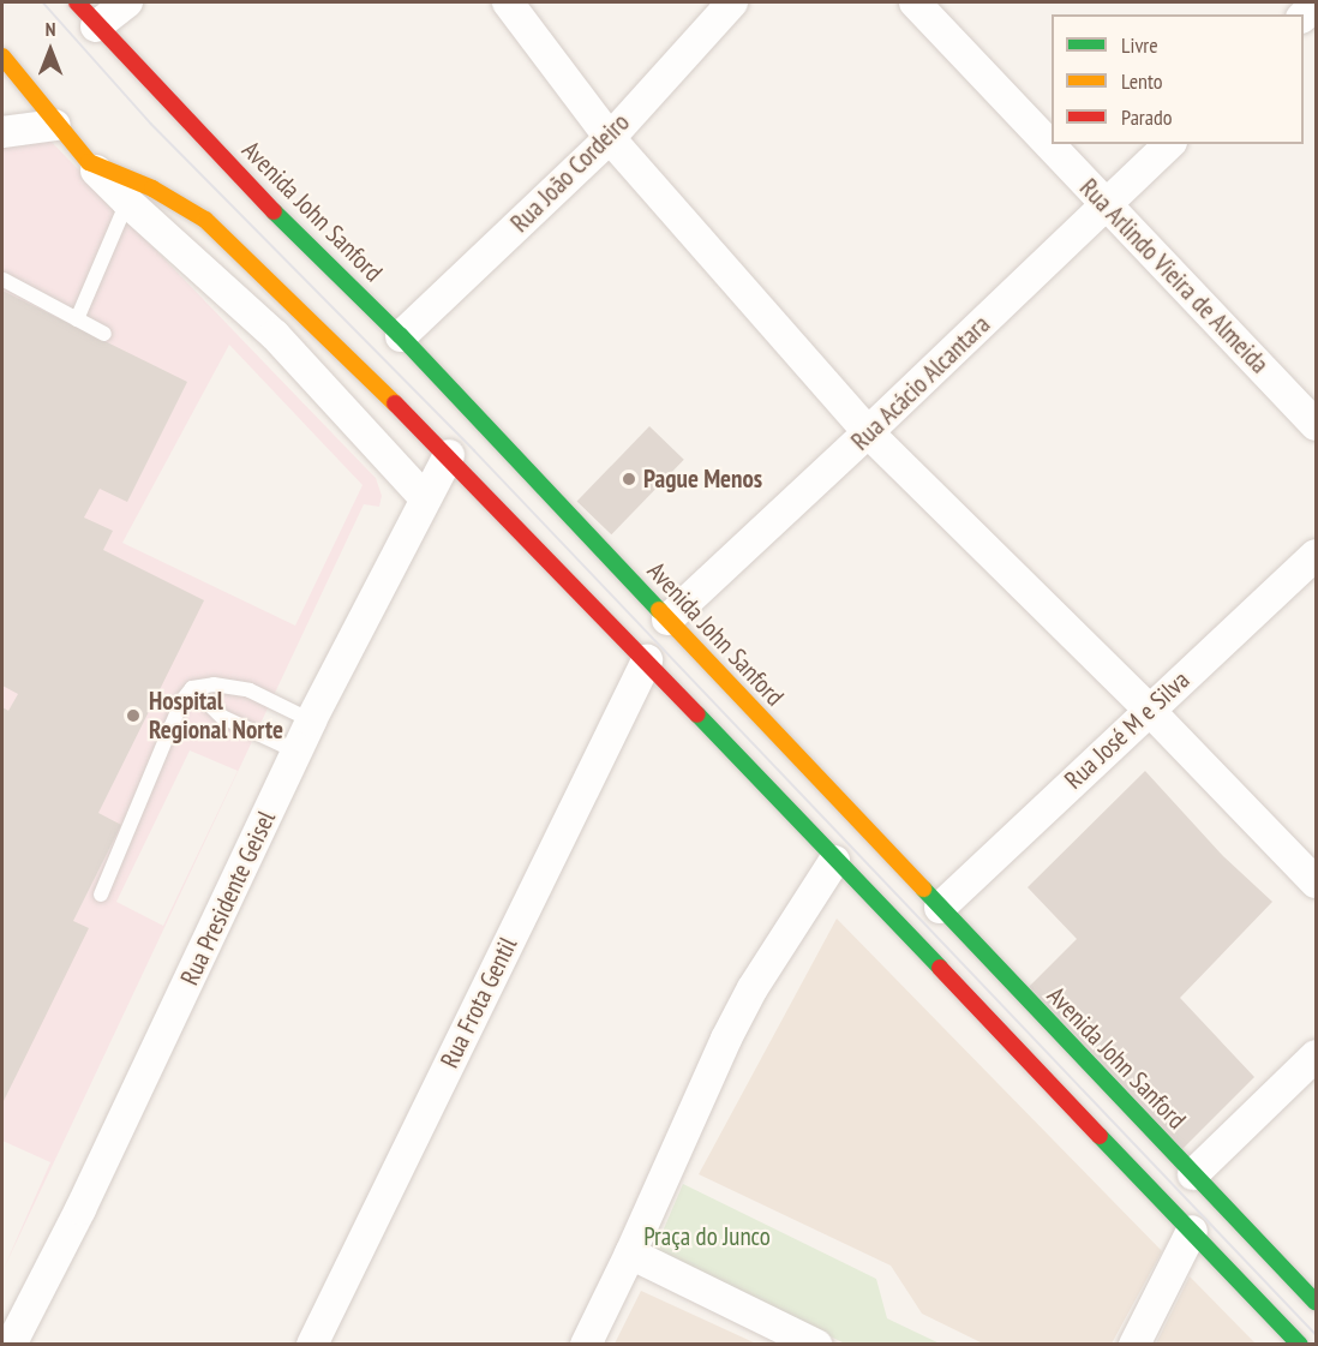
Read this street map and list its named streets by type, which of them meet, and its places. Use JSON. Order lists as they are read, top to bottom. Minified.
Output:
{"streets":{"main road":["Avenida John Sanford"],"street":["Rua João Cordeiro","Rua Arlindo Vieira de Almeida","Rua Acácio Alcantara","Rua José M e Silva","Rua Presidente Geisel","Rua Frota Gentil"]},"crossings":[["Rua João Cordeiro","Avenida John Sanford"],["Avenida John Sanford","Rua Acácio Alcantara"],["Avenida John Sanford","Rua José M e Silva"],["Rua Arlindo Vieira de Almeida","Rua Acácio Alcantara"]],"parks":["Praça do Junco"],"places":["Pague Menos","Hospital Regional Norte"],"legend":["Livre","Lento","Parado"],"north":"top"}
